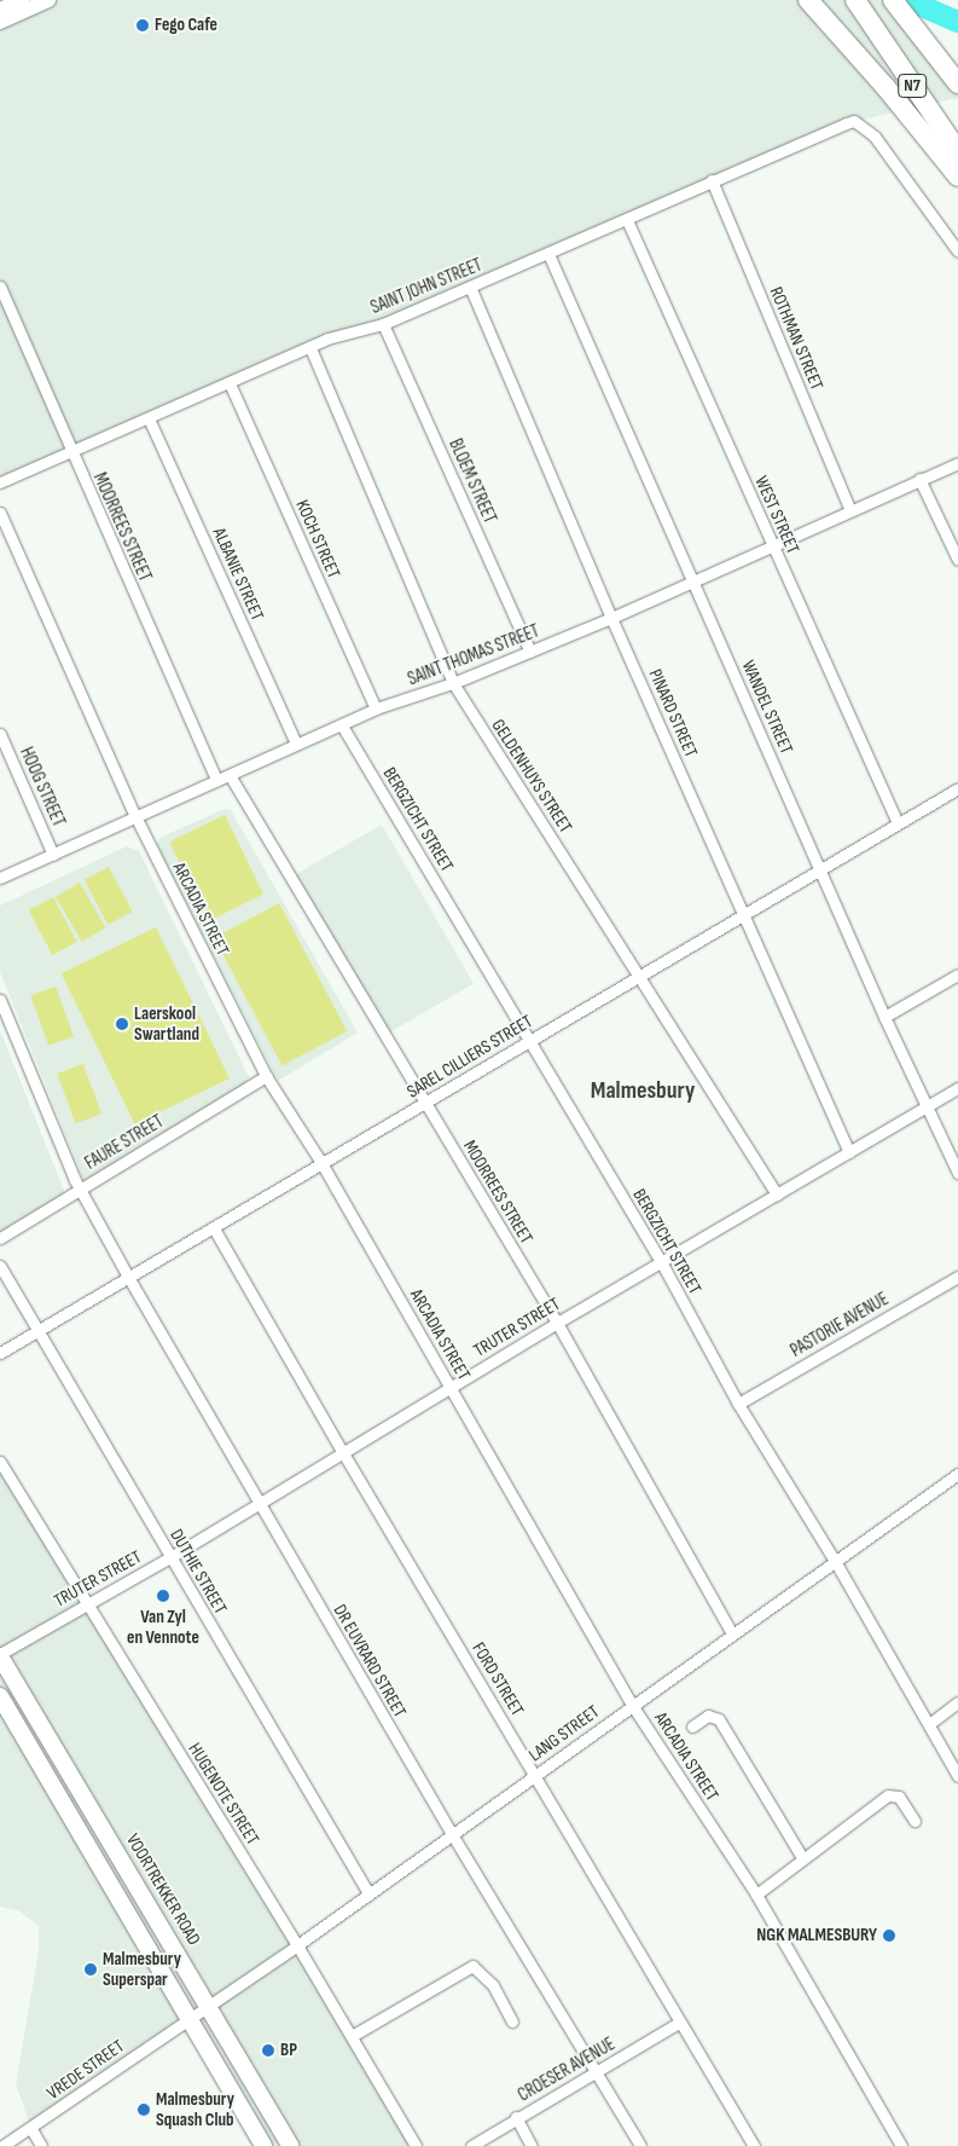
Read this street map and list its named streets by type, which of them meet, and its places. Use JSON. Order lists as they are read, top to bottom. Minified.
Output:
{"streets":{"highway":["N7"],"main road":["VOORTREKKER ROAD"],"street":["SAINT JOHN STREET","ROTHMAN STREET","BLOEM STREET","WEST STREET","MOORREES STREET","KOCH STREET","ALBANIE STREET","SAINT THOMAS STREET","WANDEL STREET","PINARD STREET","GELDENHUYS STREET","HOOG STREET","BERGZICHT STREET","ARCADIA STREET","SAREL CILLIERS STREET","FAURE STREET","PASTORIE AVENUE","TRUTER STREET","DUTHIE STREET","DR EUVRARD STREET","FORD STREET","LANG STREET","HUGENOTE STREET","VREDE STREET","CROESER AVENUE"]},"crossings":[["SAINT JOHN STREET","ROTHMAN STREET"],["SAINT JOHN STREET","BLOEM STREET"],["SAINT JOHN STREET","WEST STREET"],["SAINT JOHN STREET","MOORREES STREET"],["SAINT JOHN STREET","KOCH STREET"],["SAINT JOHN STREET","ALBANIE STREET"],["SAINT JOHN STREET","WANDEL STREET"],["SAINT JOHN STREET","PINARD STREET"],["SAINT JOHN STREET","GELDENHUYS STREET"],["ROTHMAN STREET","SAINT THOMAS STREET"],["BLOEM STREET","SAINT THOMAS STREET"],["WEST STREET","SAINT THOMAS STREET"],["WEST STREET","SAREL CILLIERS STREET"],["MOORREES STREET","SAINT THOMAS STREET"],["MOORREES STREET","SAREL CILLIERS STREET"],["MOORREES STREET","TRUTER STREET"],["MOORREES STREET","LANG STREET"],["KOCH STREET","SAINT THOMAS STREET"],["ALBANIE STREET","SAINT THOMAS STREET"],["SAINT THOMAS STREET","WANDEL STREET"],["SAINT THOMAS STREET","PINARD STREET"],["SAINT THOMAS STREET","GELDENHUYS STREET"],["SAINT THOMAS STREET","HOOG STREET"],["SAINT THOMAS STREET","BERGZICHT STREET"],["SAINT THOMAS STREET","ARCADIA STREET"],["WANDEL STREET","SAREL CILLIERS STREET"],["WANDEL STREET","TRUTER STREET"],["PINARD STREET","SAREL CILLIERS STREET"],["PINARD STREET","TRUTER STREET"],["GELDENHUYS STREET","SAREL CILLIERS STREET"],["GELDENHUYS STREET","TRUTER STREET"],["BERGZICHT STREET","SAREL CILLIERS STREET"],["BERGZICHT STREET","PASTORIE AVENUE"],["BERGZICHT STREET","TRUTER STREET"],["BERGZICHT STREET","LANG STREET"],["ARCADIA STREET","SAREL CILLIERS STREET"],["ARCADIA STREET","FAURE STREET"],["ARCADIA STREET","TRUTER STREET"],["ARCADIA STREET","LANG STREET"],["SAREL CILLIERS STREET","DUTHIE STREET"],["SAREL CILLIERS STREET","DR EUVRARD STREET"],["SAREL CILLIERS STREET","FORD STREET"],["FAURE STREET","DR EUVRARD STREET"],["TRUTER STREET","DUTHIE STREET"],["TRUTER STREET","DR EUVRARD STREET"],["TRUTER STREET","FORD STREET"],["TRUTER STREET","HUGENOTE STREET"],["TRUTER STREET","VOORTREKKER ROAD"],["DUTHIE STREET","LANG STREET"],["DR EUVRARD STREET","LANG STREET"],["DR EUVRARD STREET","CROESER AVENUE"],["FORD STREET","LANG STREET"],["FORD STREET","CROESER AVENUE"],["LANG STREET","HUGENOTE STREET"],["LANG STREET","VOORTREKKER ROAD"],["LANG STREET","VREDE STREET"]],"districts":["Malmesbury"],"places":["Fego Cafe","Laerskool Swartland","Van Zyl en Vennote","NGK MALMESBURY","Malmesbury Superspar","BP","Malmesbury Squash Club"]}
